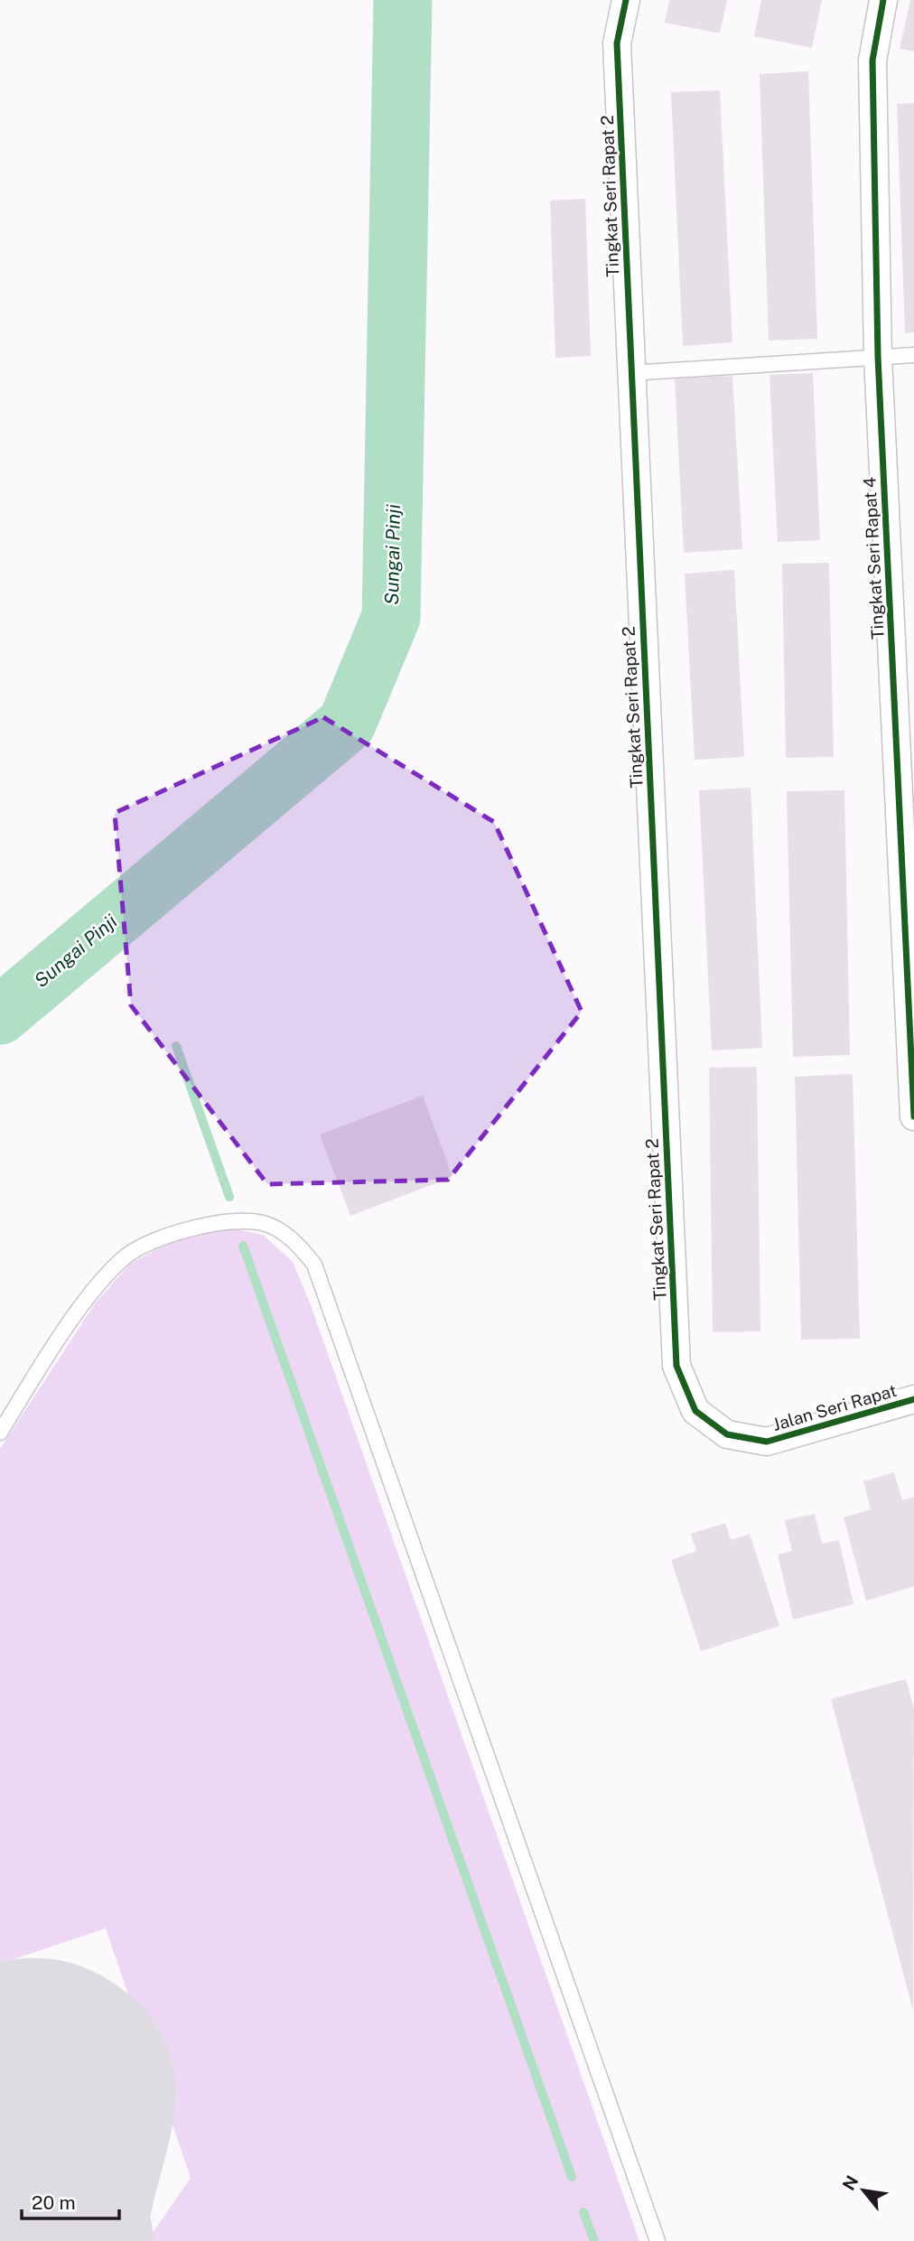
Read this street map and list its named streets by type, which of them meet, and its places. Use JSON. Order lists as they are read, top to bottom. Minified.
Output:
{"streets":{"street":["Tingkat Seri Rapat 2","Tingkat Seri Rapat 4","Jalan Seri Rapat"]},"crossings":[["Tingkat Seri Rapat 2","Jalan Seri Rapat"]],"water":["Sungai Pinji"],"scale_bar":"20 m","north":"top left"}
